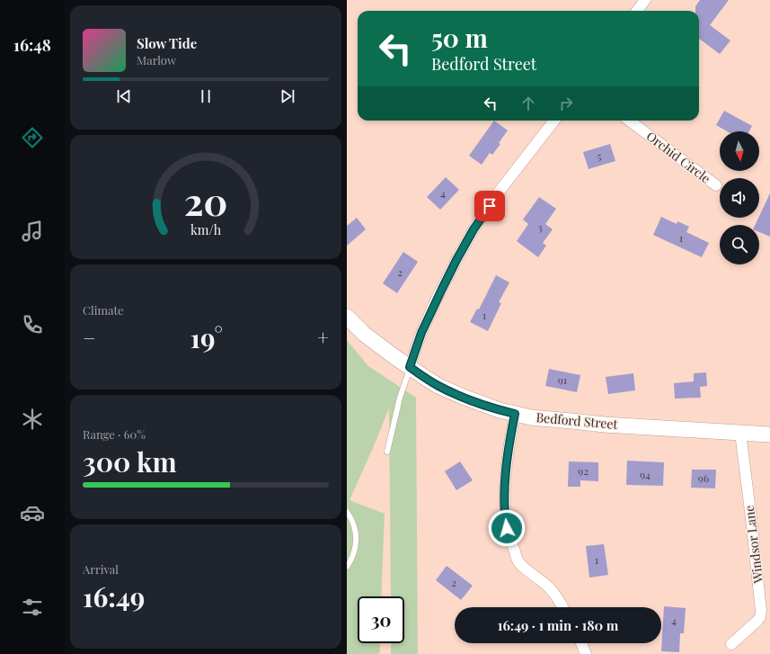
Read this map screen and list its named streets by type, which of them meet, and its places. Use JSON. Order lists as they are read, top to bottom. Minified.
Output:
{"streets":{"main road":["Bedford Street"],"street":["Orchid Circle","Windsor Lane"]},"crossings":[["Bedford Street","Windsor Lane"]],"house_numbers":["5","4","3","1","2","1","91","92","94","96","1","2","4"],"north":"bottom","page":{"tabs":"16:48","turn":["50 m","Bedford Street"],"song":["Slow Tide","Marlow"],"tile":["Climate",["Range · 60%","300 km"],["Arrival","16:49"]],"heat":["−","19°","+"],"limit":"30","trip":"16:49 · 1 min · 180 m","gauge":["20","km/h"]}}
